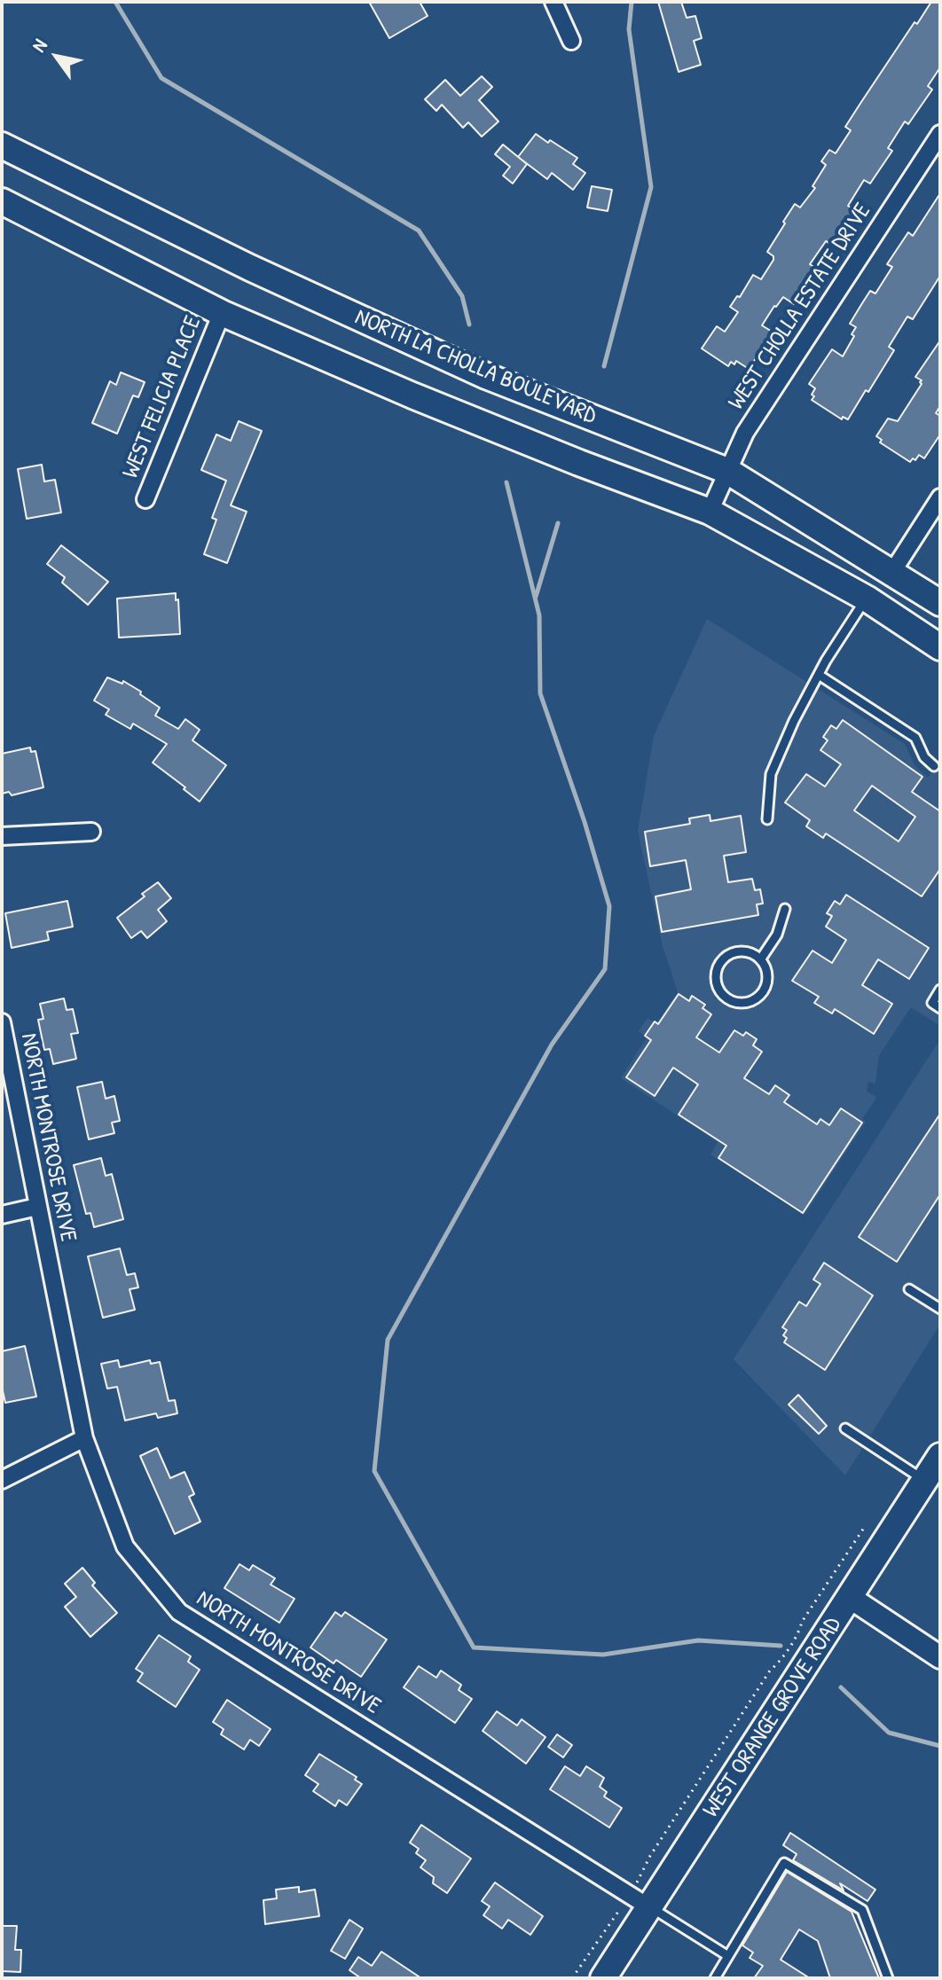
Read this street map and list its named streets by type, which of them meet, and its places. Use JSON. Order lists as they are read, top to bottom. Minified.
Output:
{"streets":{"main road":["NORTH LA CHOLLA BOULEVARD","WEST ORANGE GROVE ROAD"],"street":["WEST CHOLLA ESTATE DRIVE","WEST FELICIA PLACE","NORTH MONTROSE DRIVE"]},"crossings":[["WEST CHOLLA ESTATE DRIVE","NORTH LA CHOLLA BOULEVARD"],["NORTH LA CHOLLA BOULEVARD","WEST FELICIA PLACE"],["NORTH MONTROSE DRIVE","WEST ORANGE GROVE ROAD"]],"north":"top left"}
